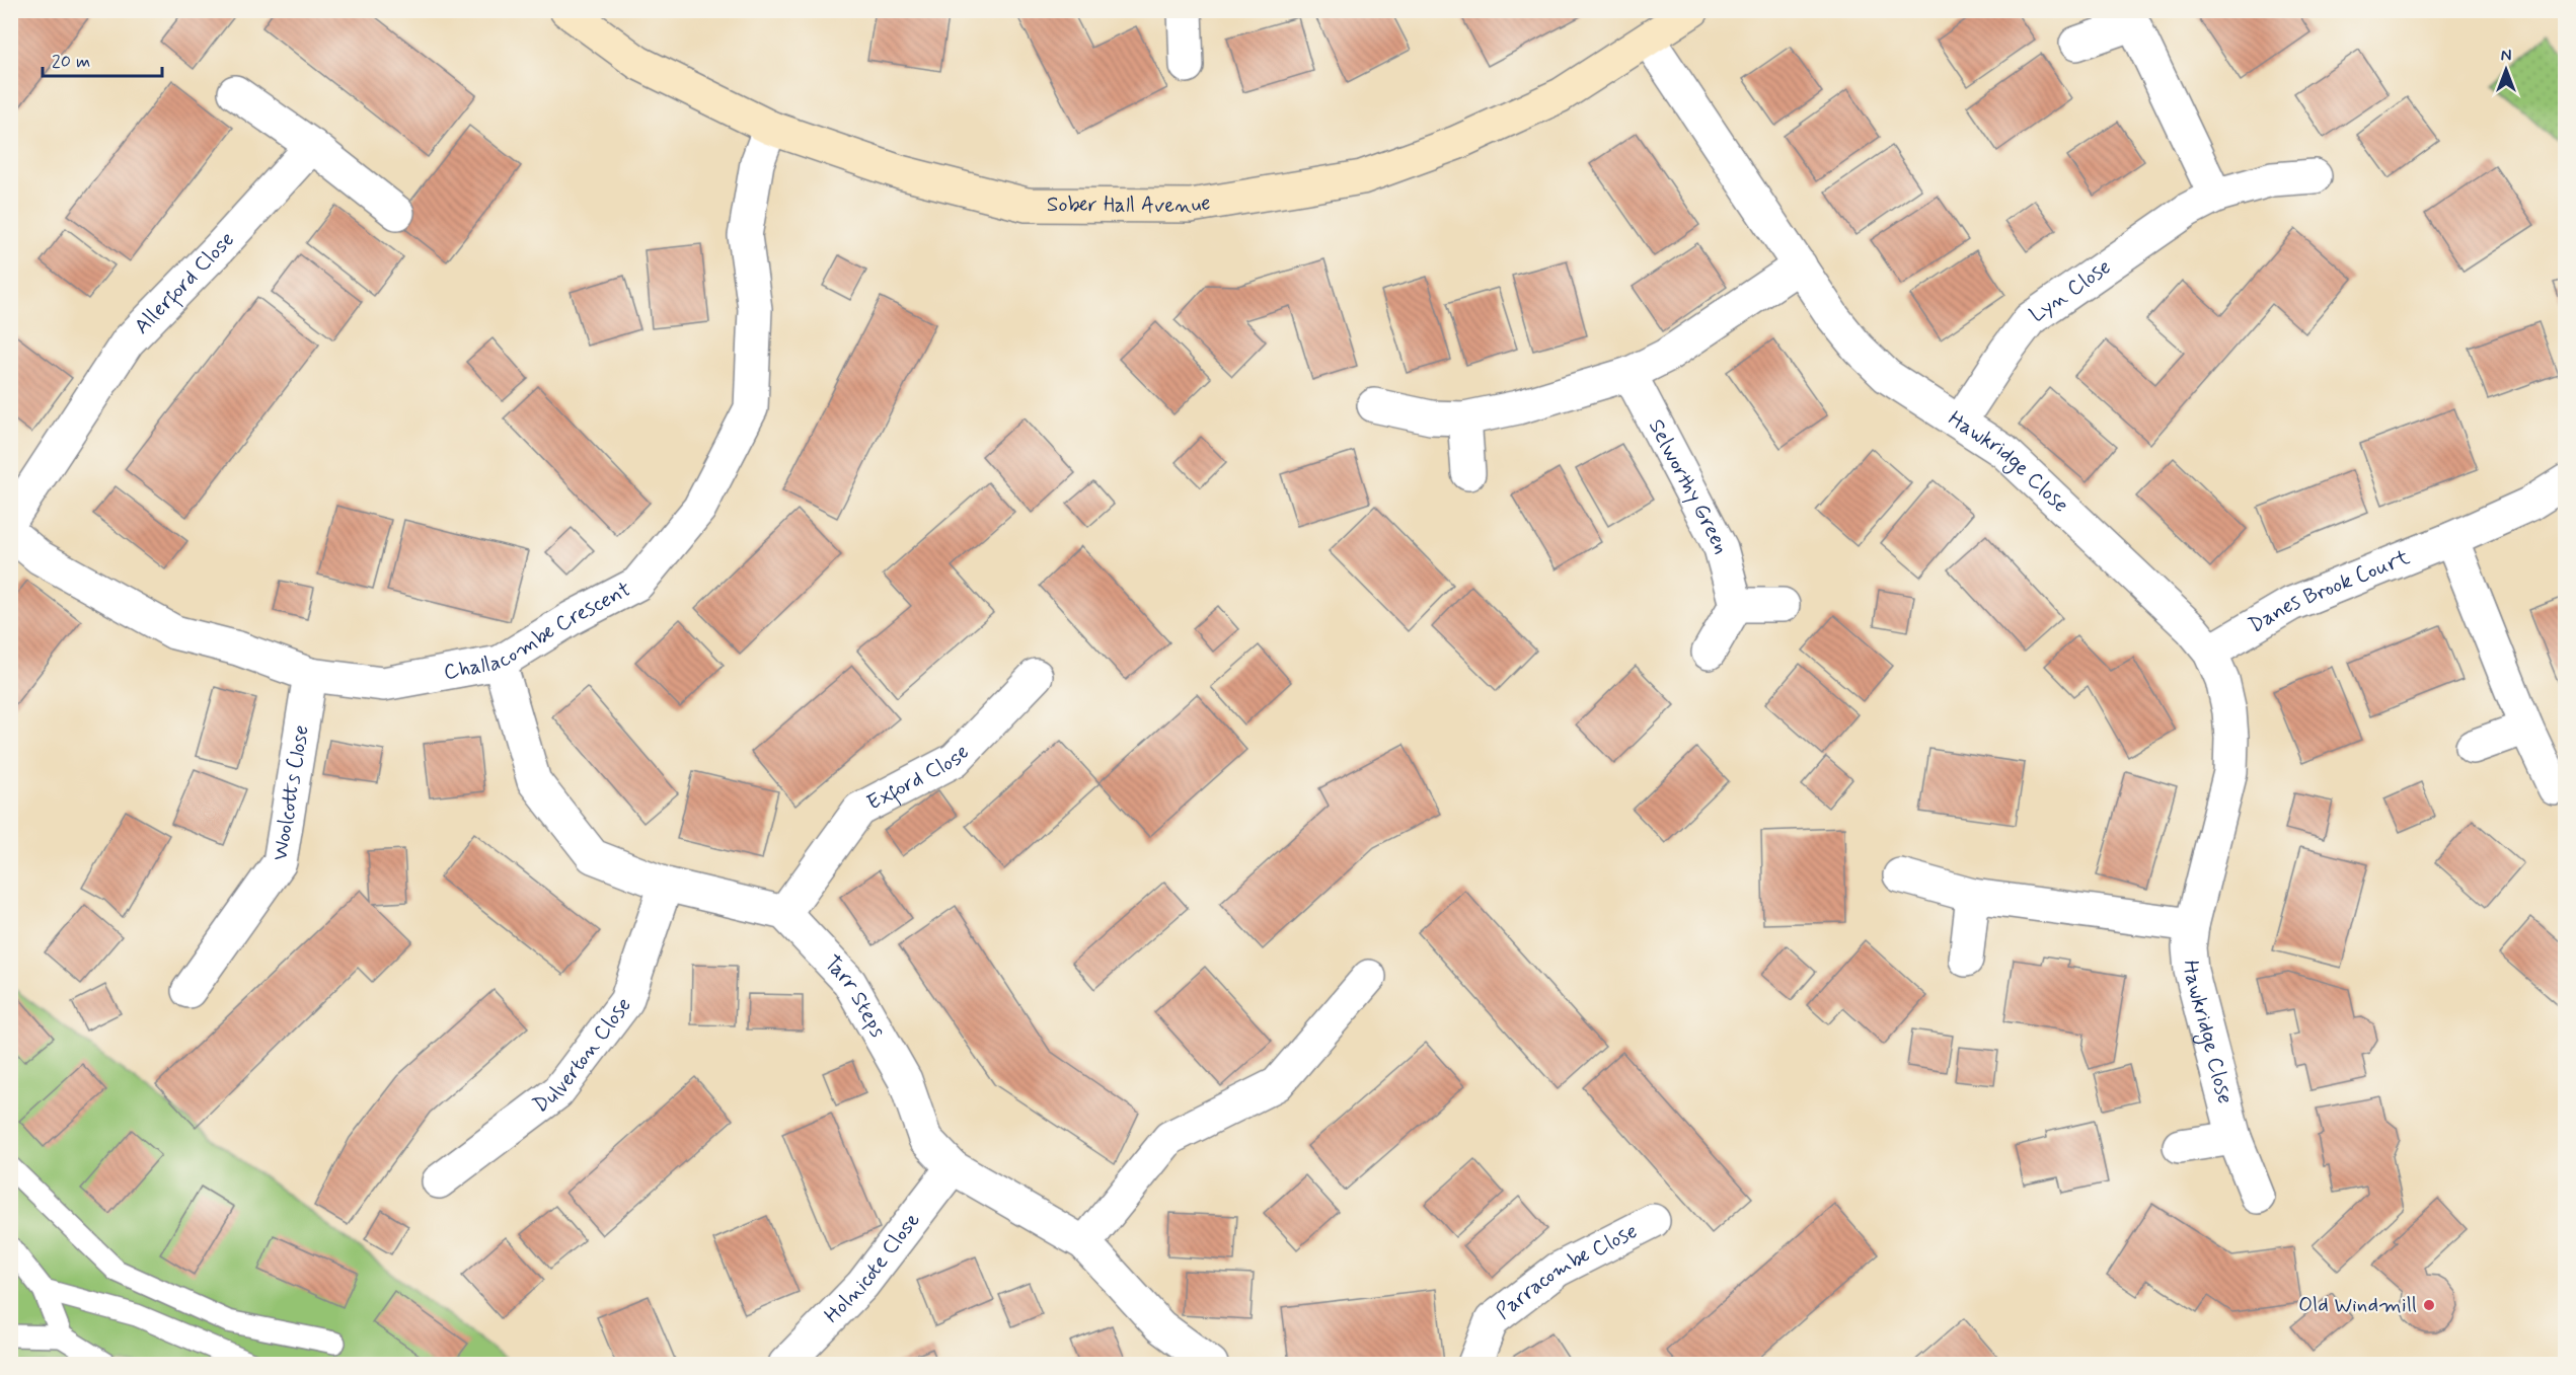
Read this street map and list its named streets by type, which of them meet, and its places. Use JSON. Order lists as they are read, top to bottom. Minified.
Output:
{"streets":{"street":["Sober Hall Avenue","Allerford Close","Lyn Close","Hawkridge Close","Selworthy Green","Danes Brook Court","Challacombe Crescent","Exford Close","Woolcotts Close","Tarr Steps","Dulverton Close","Holnicote Close","Parracombe Close"]},"crossings":[["Sober Hall Avenue","Hawkridge Close"],["Sober Hall Avenue","Challacombe Crescent"],["Lyn Close","Hawkridge Close"],["Hawkridge Close","Danes Brook Court"],["Challacombe Crescent","Woolcotts Close"],["Exford Close","Tarr Steps"],["Tarr Steps","Holnicote Close"]],"places":["Old Windmill"],"scale_bar":"20 m","north":"top"}
